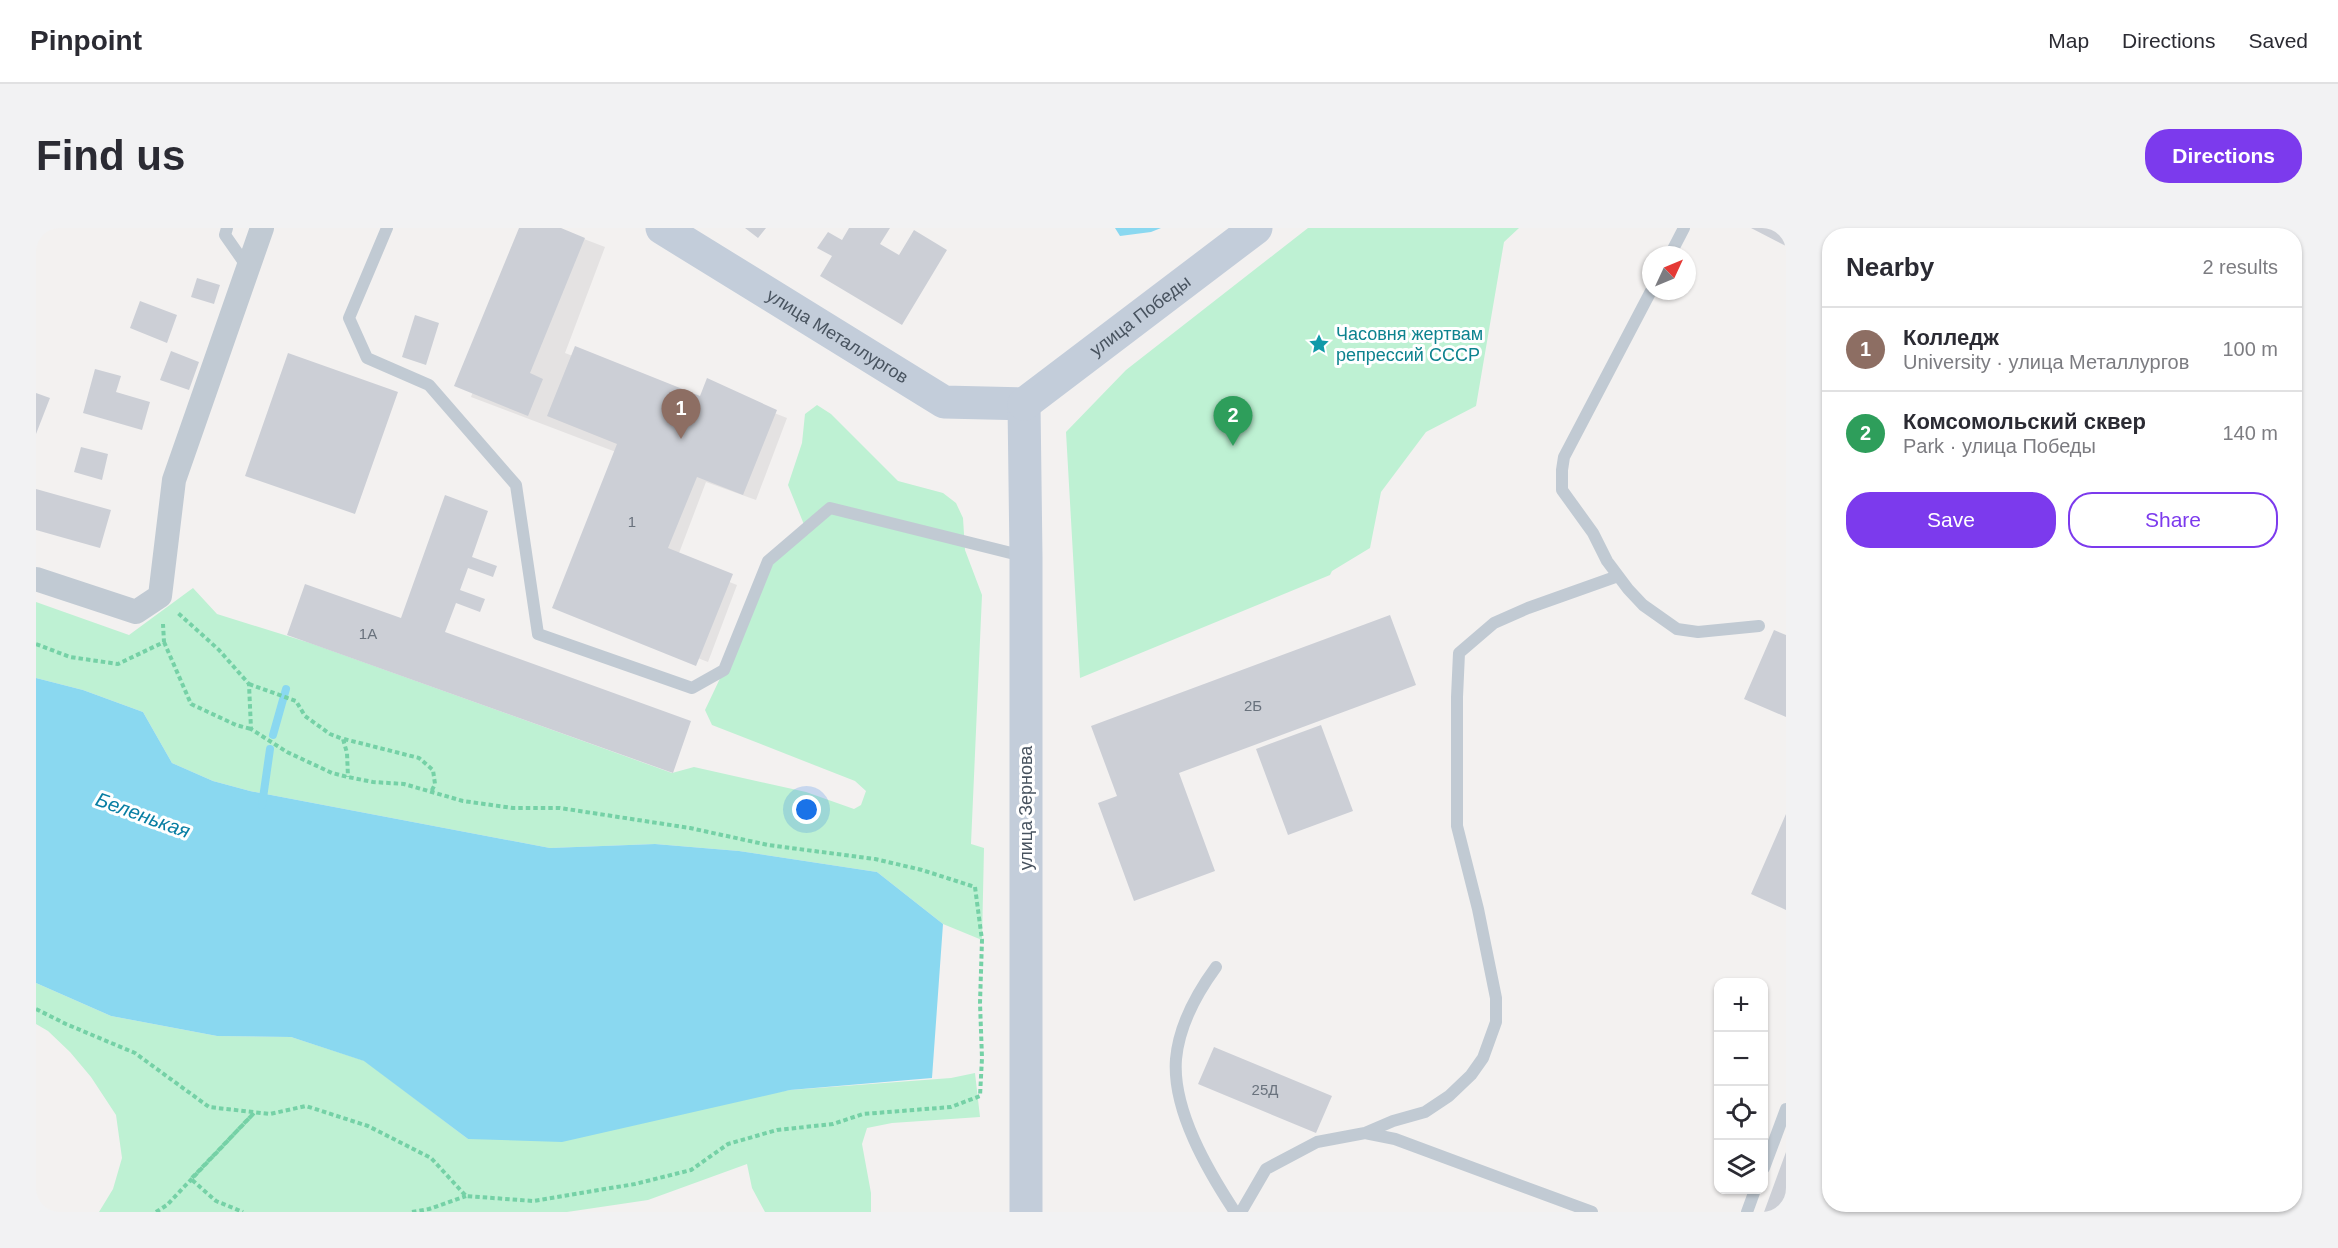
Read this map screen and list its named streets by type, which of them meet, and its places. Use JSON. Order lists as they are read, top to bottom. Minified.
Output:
{"streets":{"main road":["улица Победы","улица Металлургов","улица Зернова"]},"crossings":[["улица Победы","улица Металлургов"],["улица Победы","улица Зернова"],["улица Металлургов","улица Зернова"]],"water":["Беленькая"],"places":{"place":["Часовня жертвам репрессий СССР"]},"house_numbers":["1","1А","2Б","25Д"],"north":"top right","page":{"header":"Pinpoint","nav":["Map","Directions","Saved"],"buttons":["Directions",["Save","Share"]],"title":"Find us","heading":["Nearby","2 results"],"list":[{"mark":"1","name":"Колледж","note":"University · улица Металлургов","value":"100 m"},{"mark":"2","name":"Комсомольский сквер","note":"Park · улица Победы","value":"140 m"}],"pins":["1","2"],"map_buttons":["+","−"]}}
